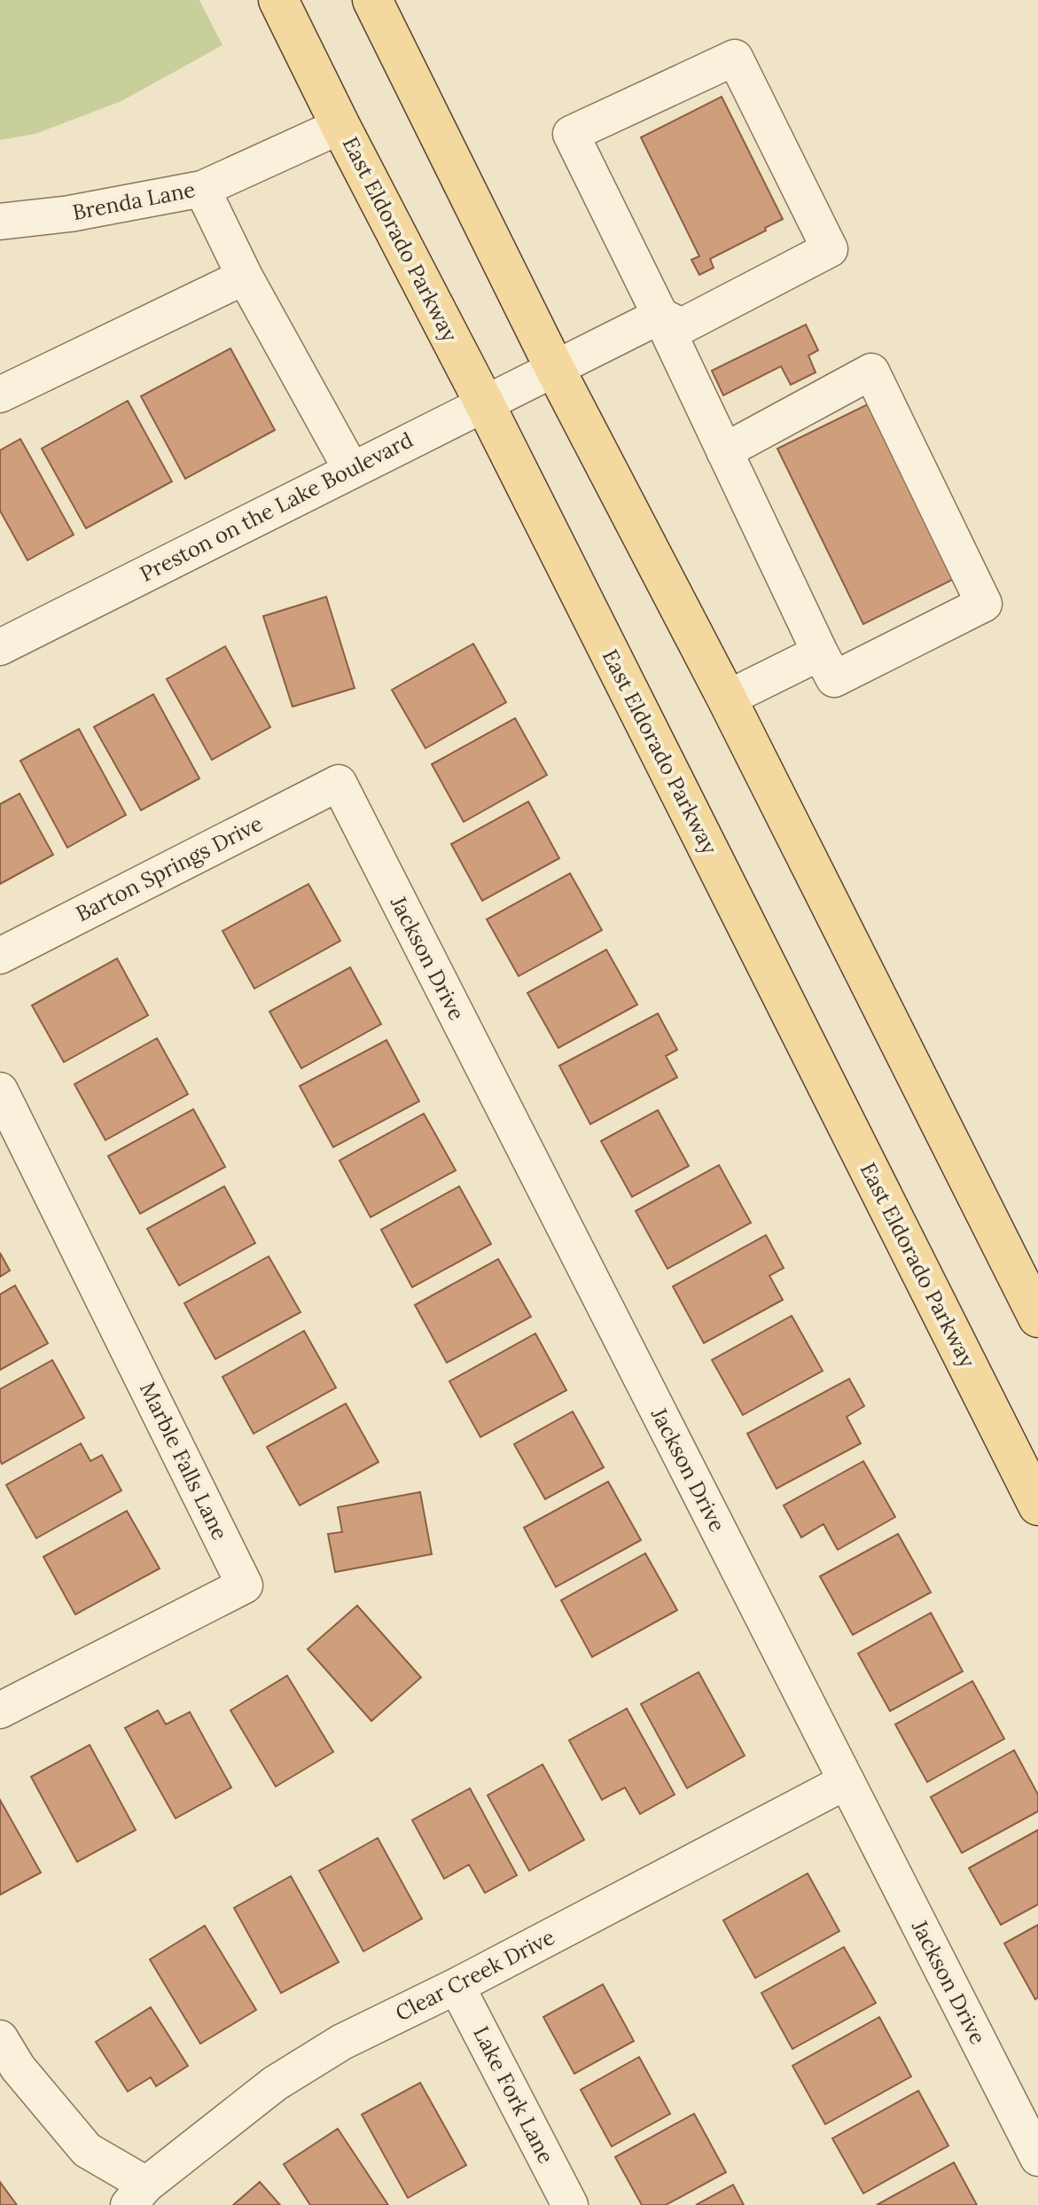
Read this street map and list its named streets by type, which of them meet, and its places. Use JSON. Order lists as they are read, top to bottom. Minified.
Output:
{"streets":{"main road":["East Eldorado Parkway"],"street":["Brenda Lane","Preston on the Lake Boulevard","Barton Springs Drive","Jackson Drive","Marble Falls Lane","Clear Creek Drive","Lake Fork Lane"]},"crossings":[["Brenda Lane","East Eldorado Parkway"],["East Eldorado Parkway","Preston on the Lake Boulevard"],["Barton Springs Drive","Jackson Drive"],["Jackson Drive","Clear Creek Drive"],["Clear Creek Drive","Lake Fork Lane"]]}
